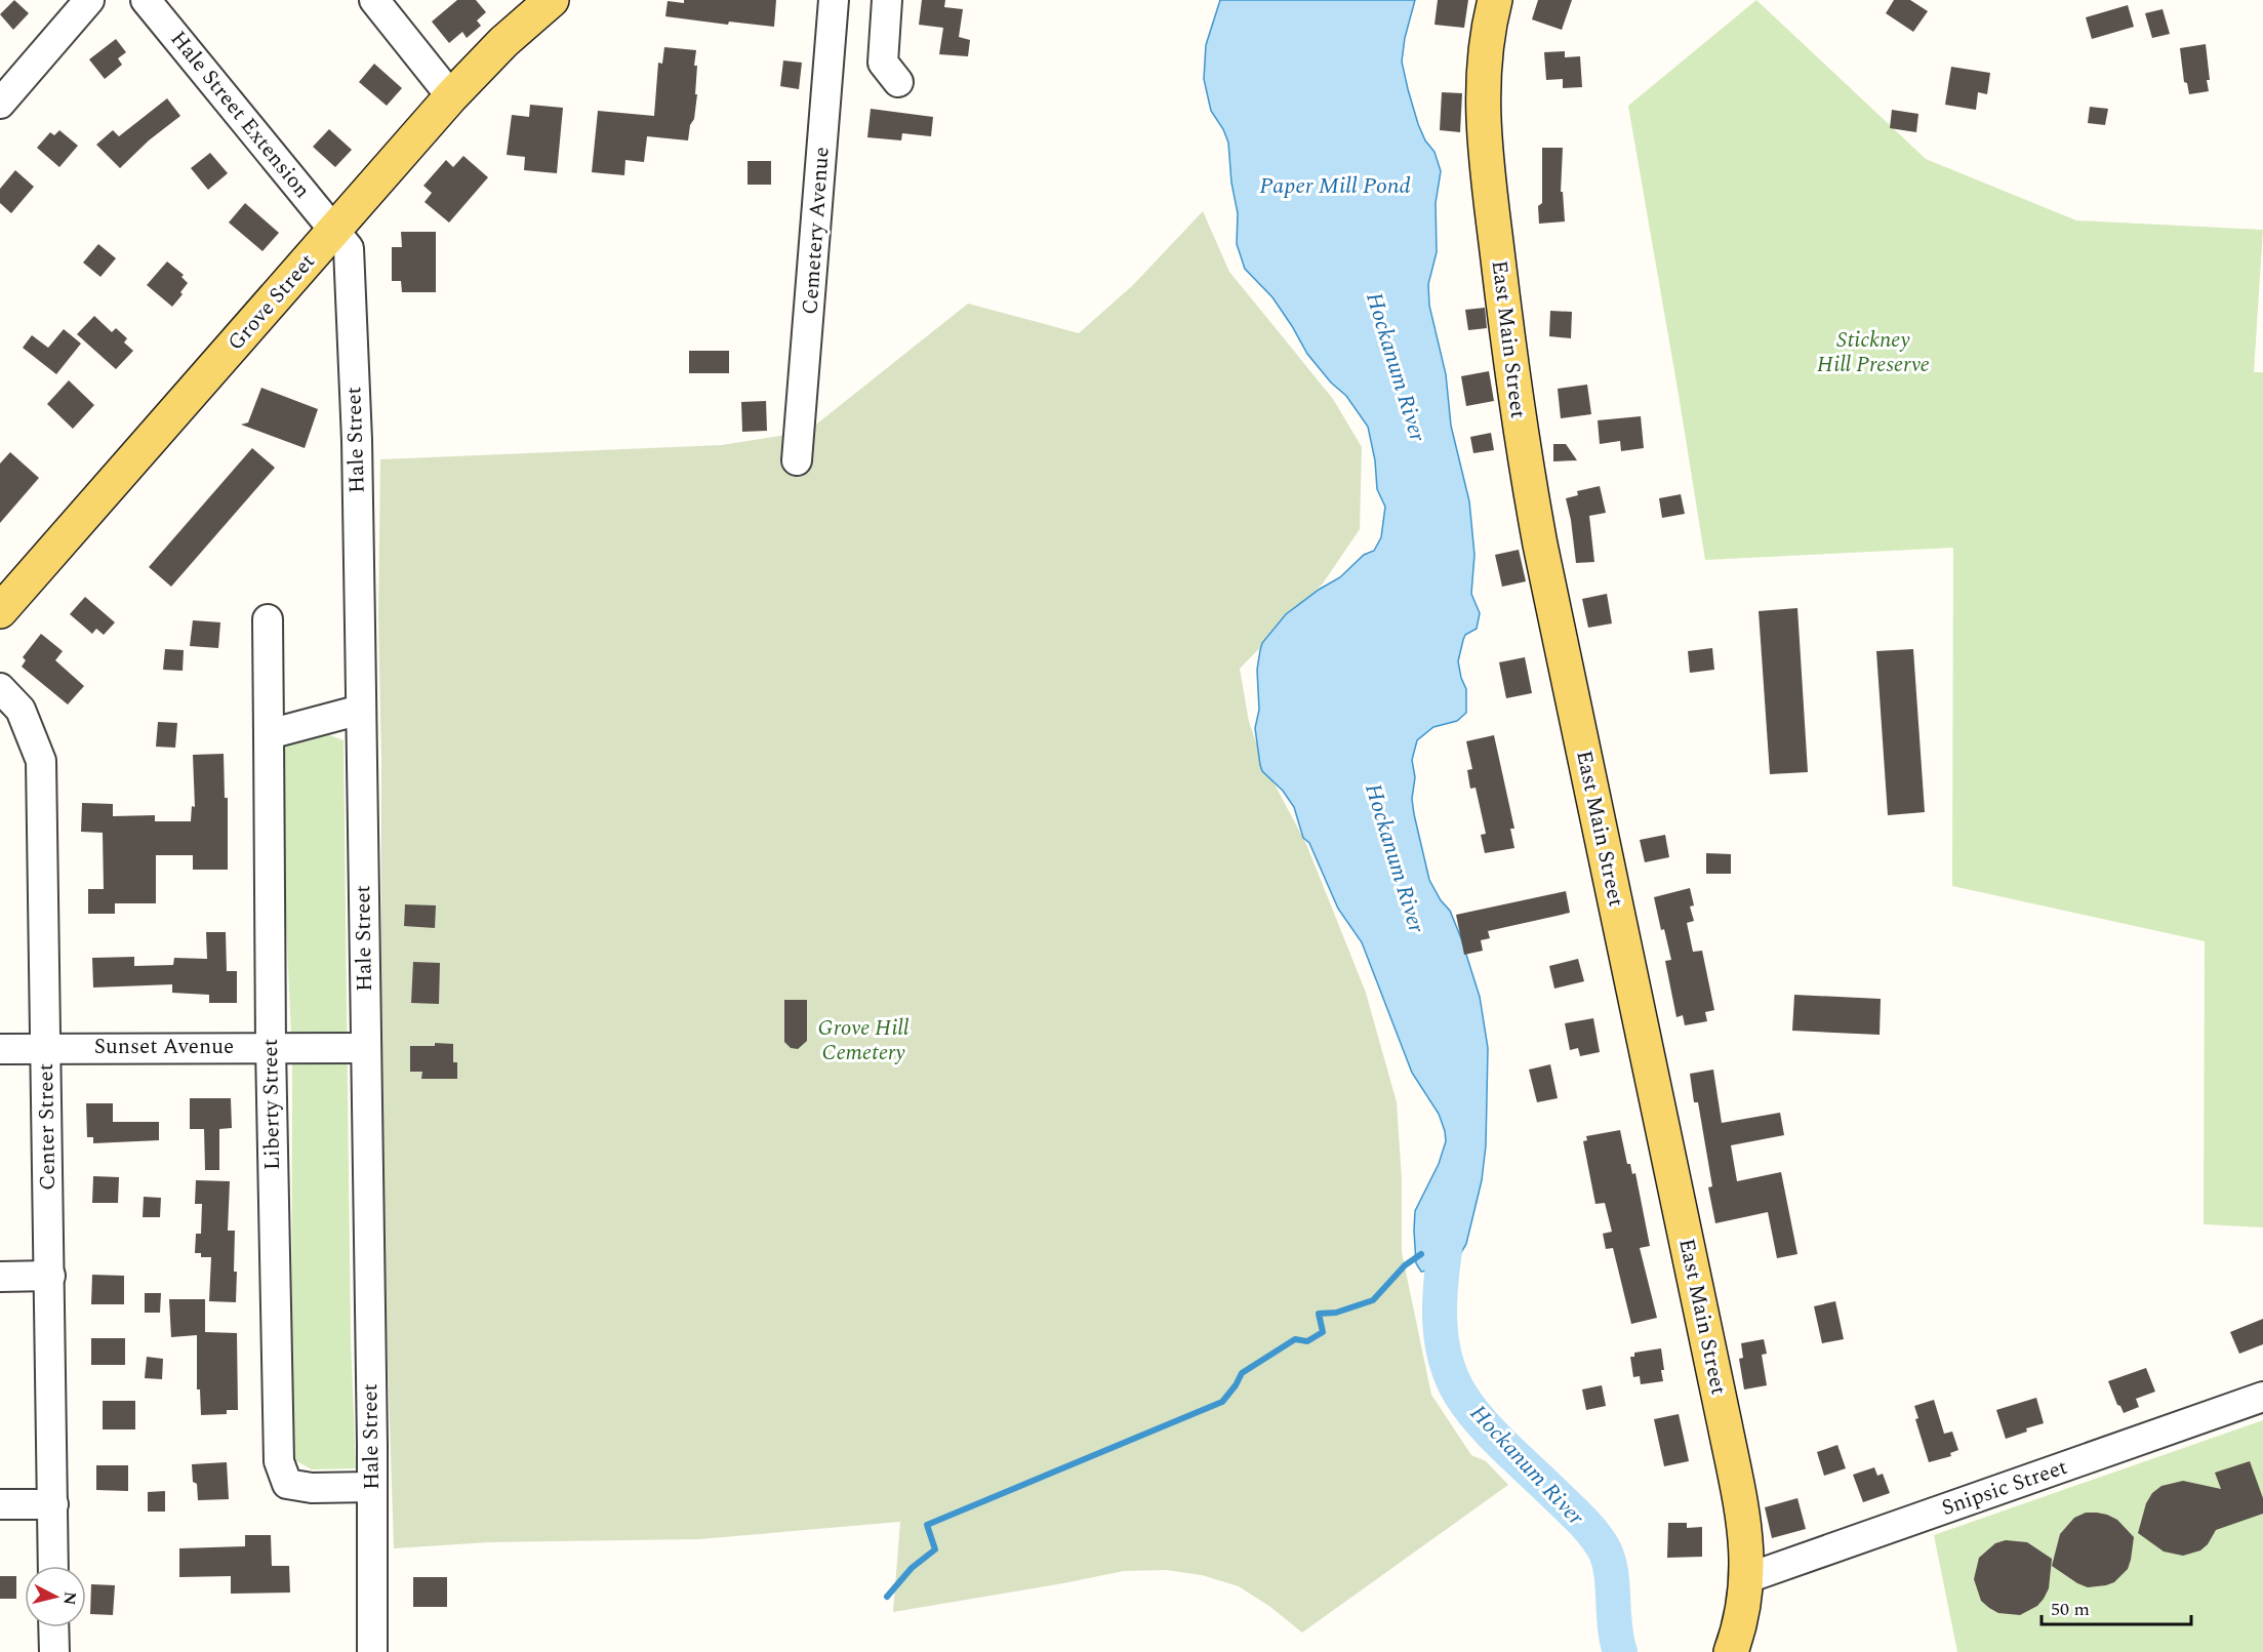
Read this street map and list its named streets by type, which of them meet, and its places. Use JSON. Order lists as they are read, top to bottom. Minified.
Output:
{"streets":{"main road":["Grove Street","East Main Street"],"street":["Hale Street Extension","Cemetery Avenue","Hale Street","Sunset Avenue","Liberty Street","Center Street","Snipsic Street"]},"crossings":[["Hale Street Extension","Grove Street"],["Hale Street Extension","Hale Street"],["Grove Street","Hale Street"],["East Main Street","Snipsic Street"],["Hale Street","Sunset Avenue"],["Hale Street","Liberty Street"],["Sunset Avenue","Liberty Street"],["Sunset Avenue","Center Street"]],"water":["Paper Mill Pond","Hockanum River"],"parks":["Stickney Hill Preserve","Grove Hill Cemetery"],"scale_bar":"50 m","north":"right"}
